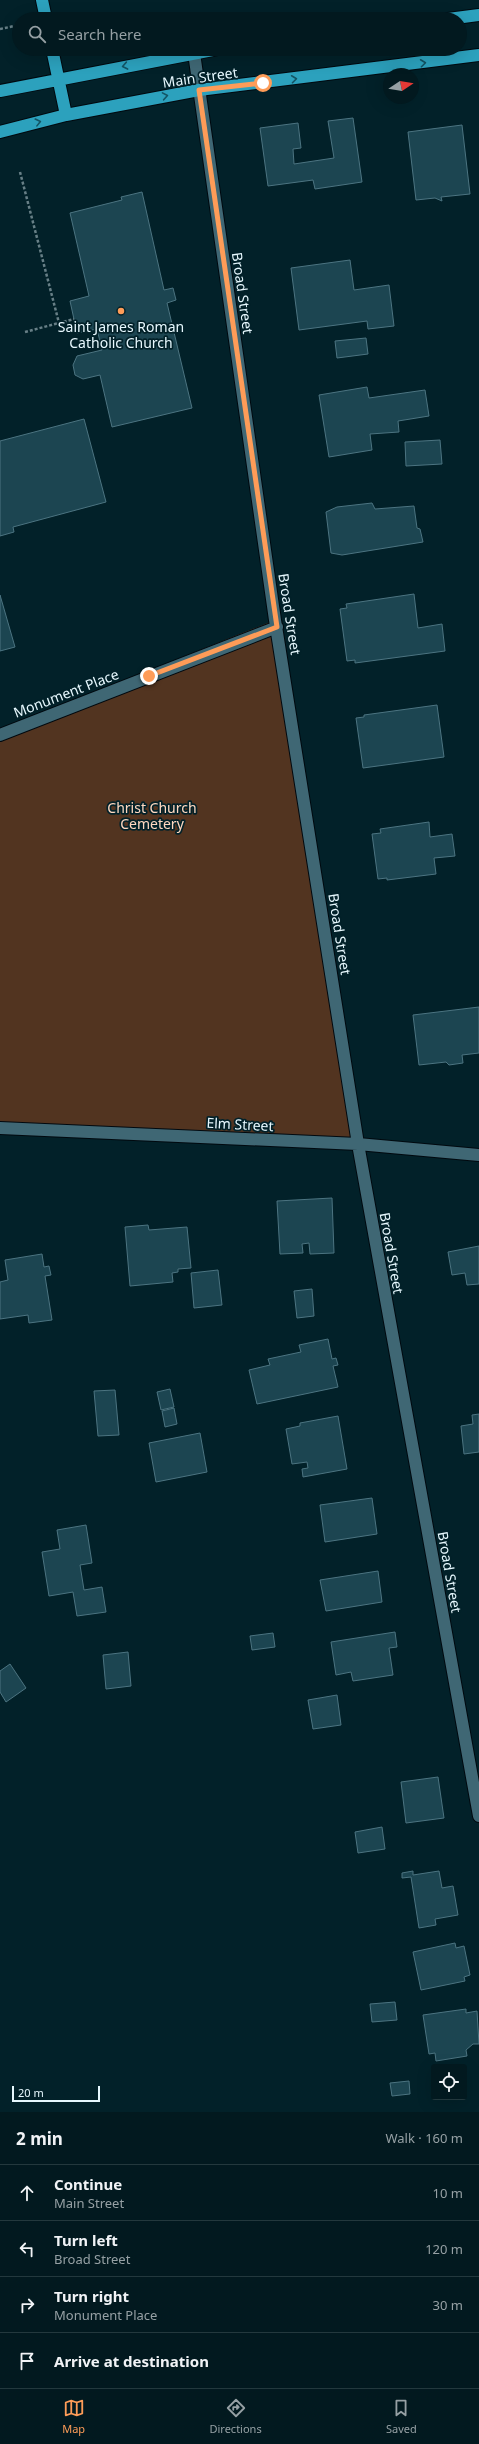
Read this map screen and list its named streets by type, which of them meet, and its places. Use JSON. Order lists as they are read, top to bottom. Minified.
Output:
{"streets":{"main road":["Main Street"],"street":["Broad Street","Monument Place","Elm Street"]},"crossings":[["Main Street","Broad Street"],["Broad Street","Monument Place"],["Broad Street","Elm Street"]],"parks":["Christ Church Cemetery"],"places":["Saint James Roman Catholic Church"],"scale_bar":"20 m","north":"right","page":{"search":"Search here","scale":"20 m","heading":["2 min","Walk · 160 m"],"list":[["Continue","Main Street","10 m"],["Turn left","Broad Street","120 m"],["Turn right","Monument Place","30 m"],"Arrive at destination"],"nav":["Map","Directions","Saved"]}}
